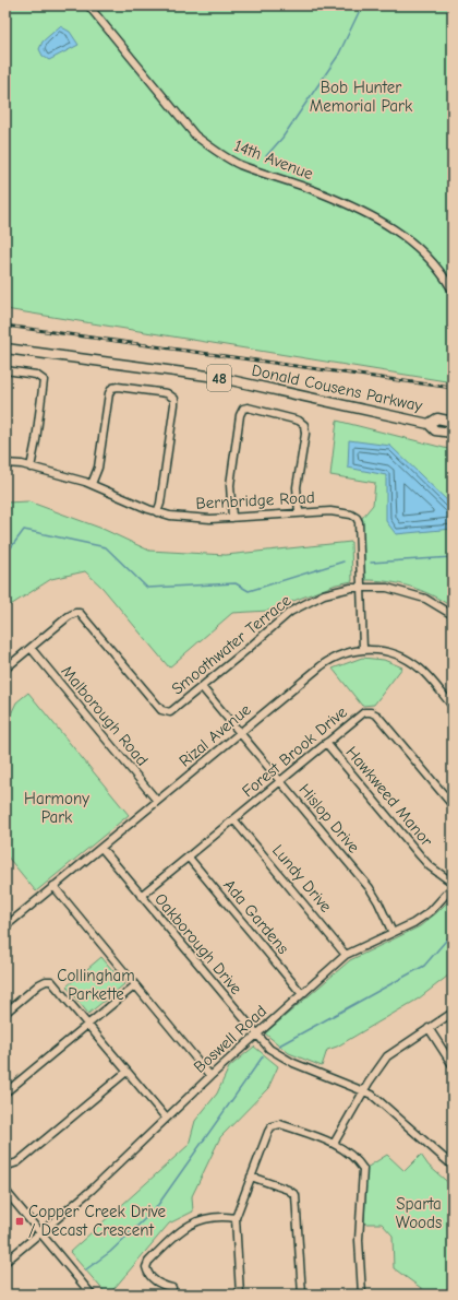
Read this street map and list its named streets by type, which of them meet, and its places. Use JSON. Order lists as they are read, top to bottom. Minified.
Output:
{"streets":{"main road":["48","Donald Cousens Parkway"],"street":["14th Avenue","Bernbridge Road","Smoothwater Terrace","Malborough Road","Rizal Avenue","Forest Brook Drive","Hawkweed Manor","Hislop Drive","Lundy Drive","Ada Gardens","Oakborough Drive","Boswell Road"]},"crossings":[["Bernbridge Road","Smoothwater Terrace"],["Bernbridge Road","Rizal Avenue"],["Smoothwater Terrace","Malborough Road"],["Smoothwater Terrace","Hislop Drive"],["Malborough Road","Rizal Avenue"],["Rizal Avenue","Hislop Drive"],["Rizal Avenue","Oakborough Drive"],["Forest Brook Drive","Hawkweed Manor"],["Forest Brook Drive","Hislop Drive"],["Forest Brook Drive","Lundy Drive"],["Forest Brook Drive","Ada Gardens"],["Forest Brook Drive","Oakborough Drive"],["Hislop Drive","Boswell Road"],["Lundy Drive","Boswell Road"],["Ada Gardens","Boswell Road"],["Oakborough Drive","Boswell Road"]],"parks":["Bob Hunter Memorial Park","Harmony Park","Collingham Parkette","Sparta Woods"],"places":{"transit":["Copper Creek Drive / Decast Crescent"]}}
